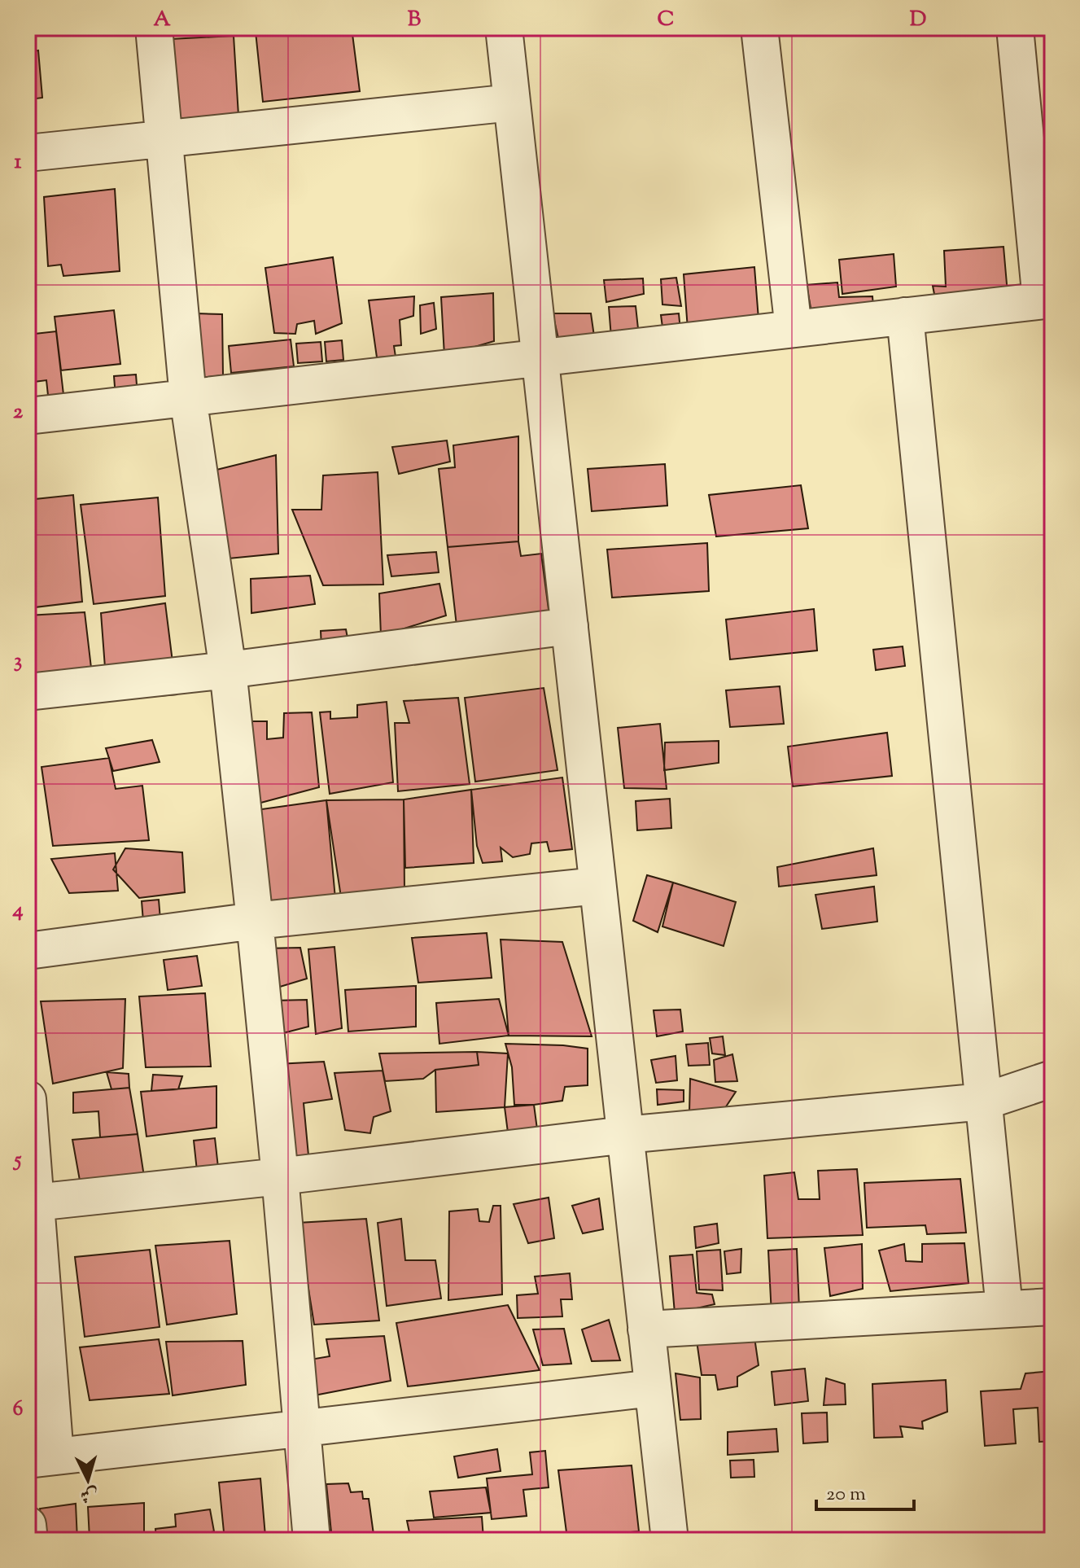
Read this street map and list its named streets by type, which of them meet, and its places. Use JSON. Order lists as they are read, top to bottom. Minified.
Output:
{"scale_bar":"20 m","north":"bottom","grid":{"columns":["A","B","C","D"],"rows":["1","2","3","4","5","6"]}}
